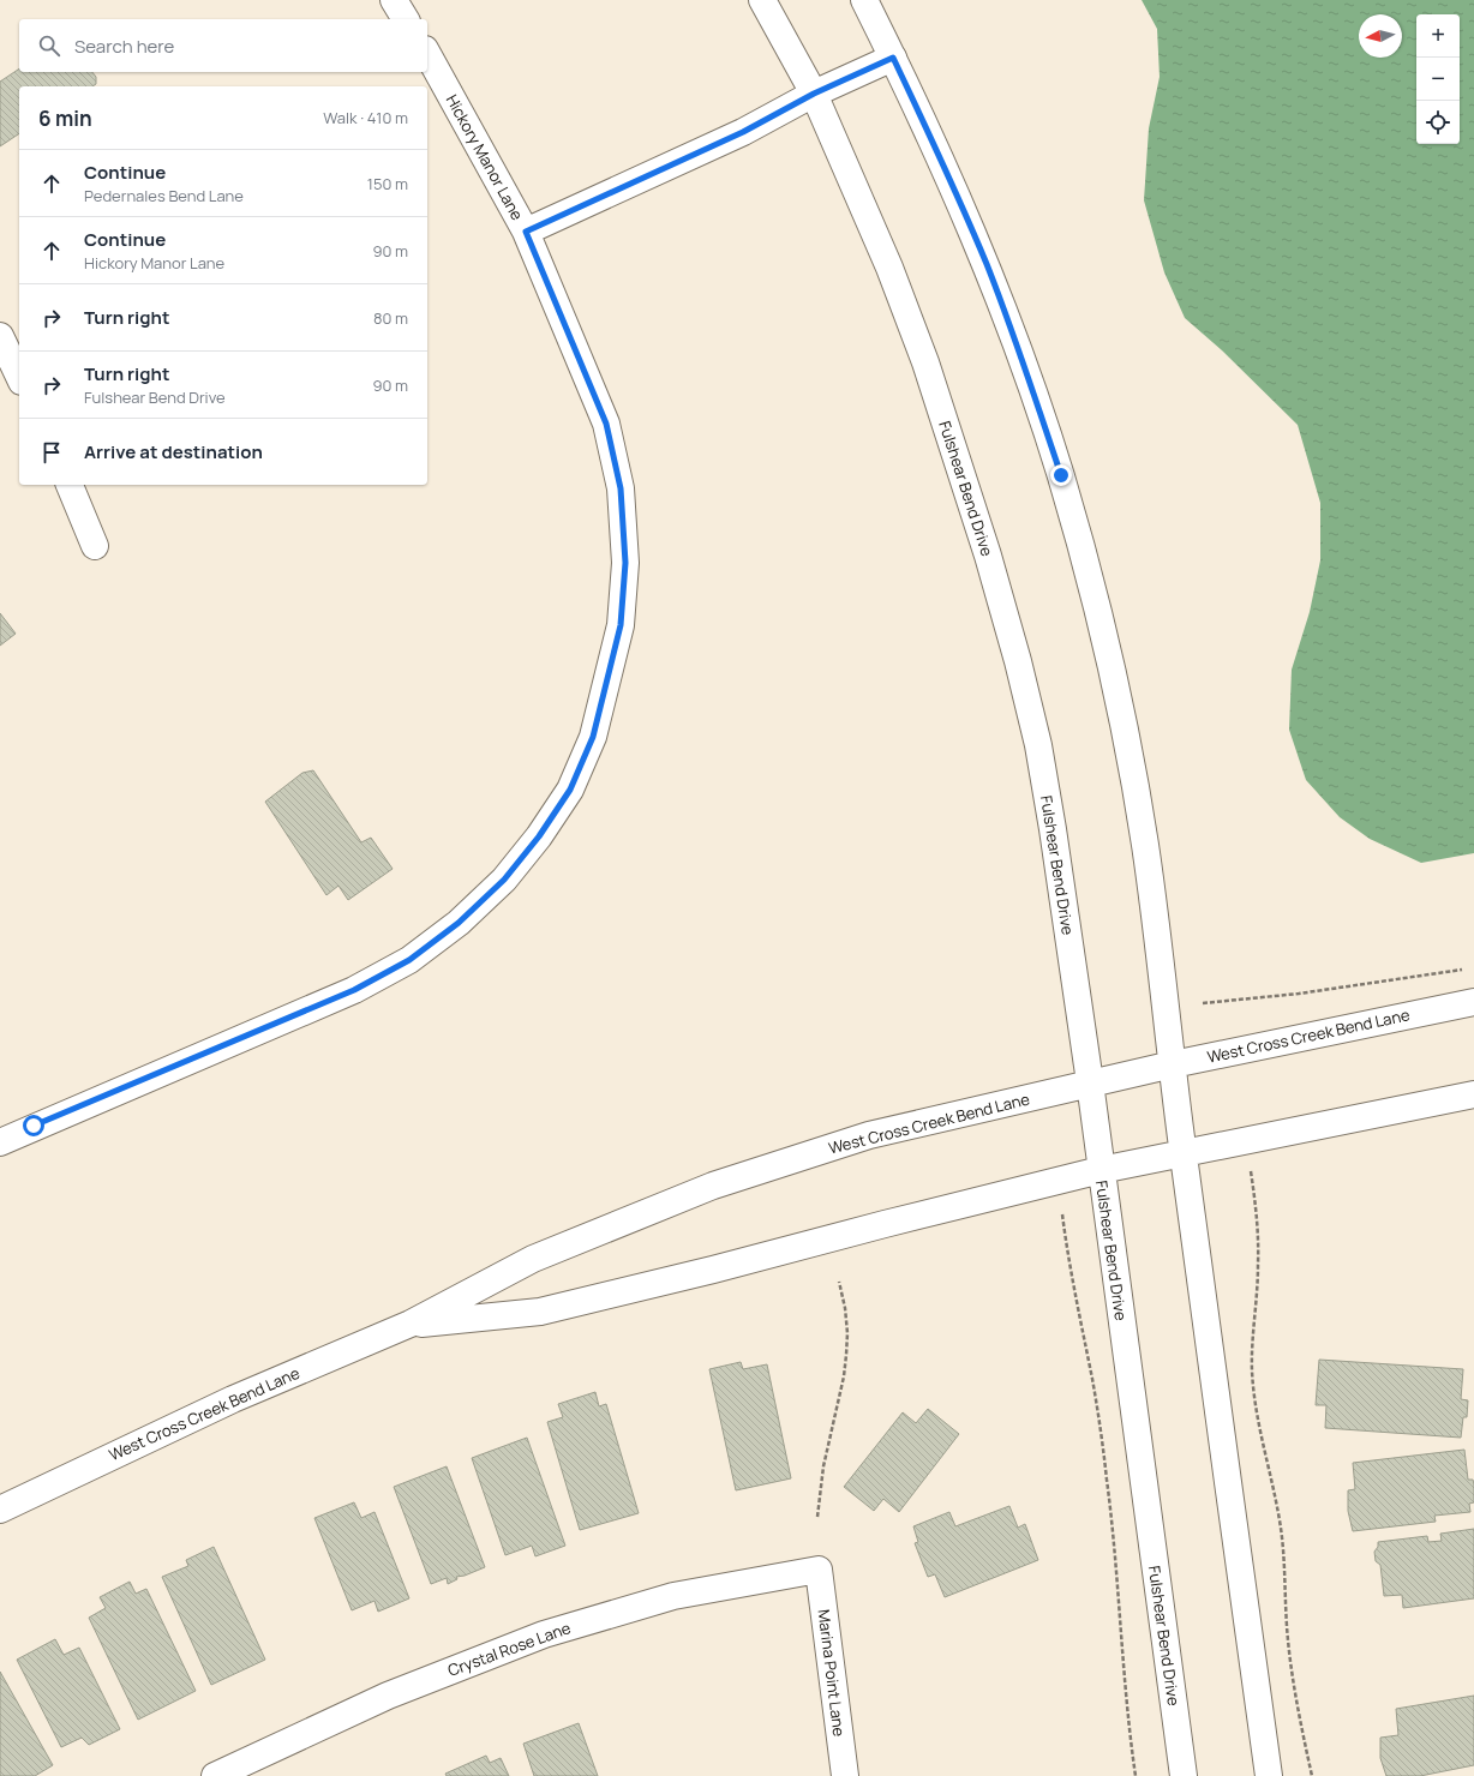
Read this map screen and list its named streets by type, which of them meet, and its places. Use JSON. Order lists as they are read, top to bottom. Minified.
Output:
{"streets":{"main road":["Hickory Manor Lane","Fulshear Bend Drive","West Cross Creek Bend Lane","Crystal Rose Lane","Marina Point Lane"]},"crossings":[["Fulshear Bend Drive","West Cross Creek Bend Lane"],["Crystal Rose Lane","Marina Point Lane"]],"north":"left","page":{"map_buttons":["+","−"],"search":"Search here","heading":["6 min","Walk · 410 m"],"list":[["Continue","Pedernales Bend Lane","150 m"],["Continue","Hickory Manor Lane","90 m"],["Turn right","80 m"],["Turn right","Fulshear Bend Drive","90 m"],"Arrive at destination"]}}
